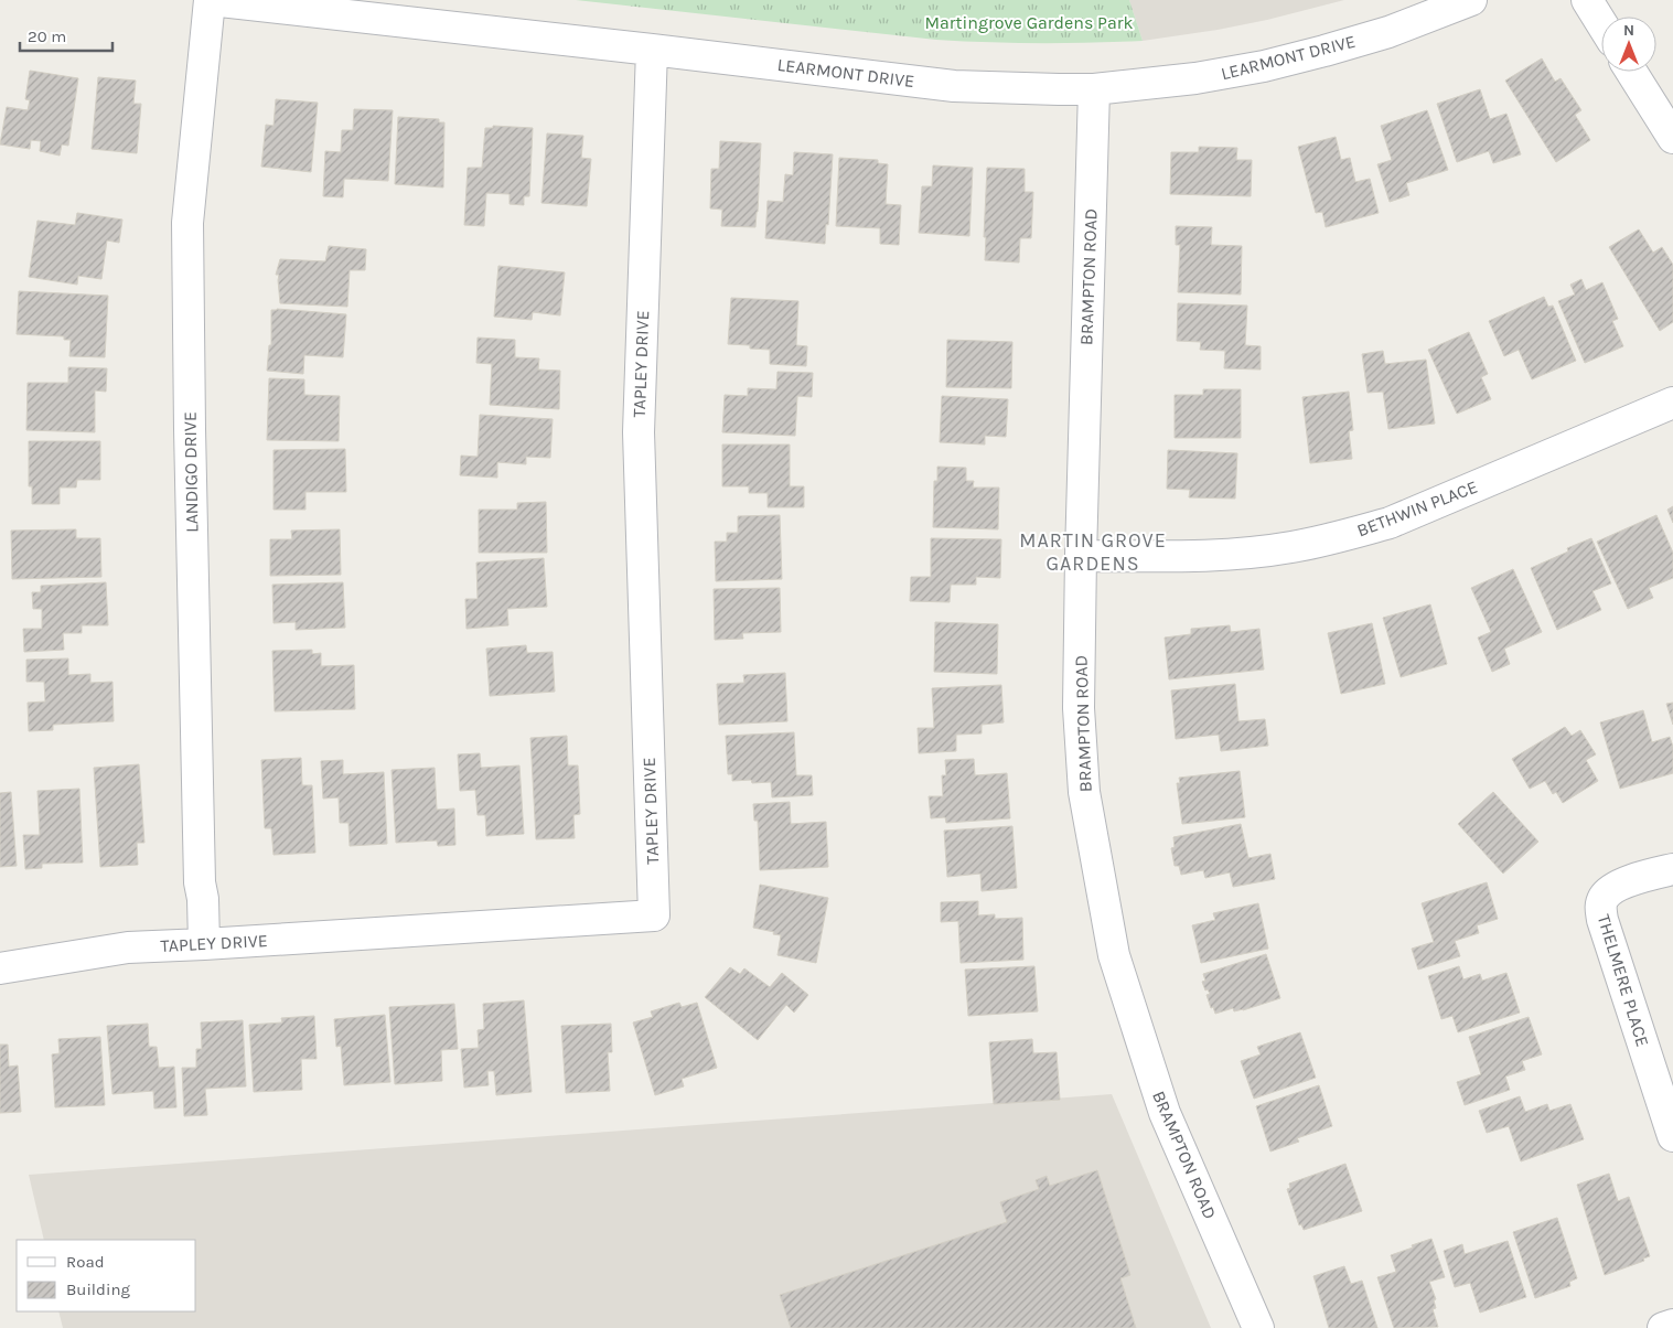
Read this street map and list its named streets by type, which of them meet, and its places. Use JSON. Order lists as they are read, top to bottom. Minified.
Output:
{"streets":{"street":["LEARMONT DRIVE","BRAMPTON ROAD","TAPLEY DRIVE","LANDIGO DRIVE","BETHWIN PLACE","THELMERE PLACE"]},"crossings":[["LEARMONT DRIVE","BRAMPTON ROAD"],["LEARMONT DRIVE","TAPLEY DRIVE"],["LEARMONT DRIVE","LANDIGO DRIVE"],["BRAMPTON ROAD","BETHWIN PLACE"],["TAPLEY DRIVE","LANDIGO DRIVE"]],"districts":["MARTIN GROVE GARDENS"],"parks":["Martingrove Gardens Park"],"legend":["Road","Building"],"scale_bar":"20 m","north":"top"}
